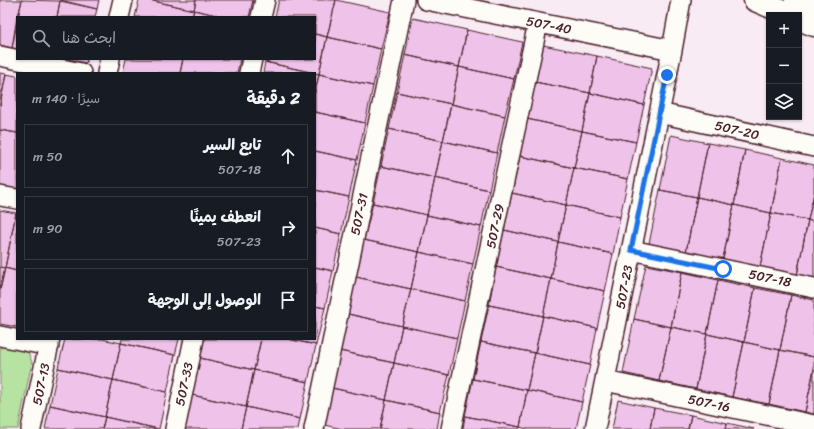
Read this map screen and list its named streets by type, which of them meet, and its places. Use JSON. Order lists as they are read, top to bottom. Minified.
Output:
{"streets":{"street":["507-40","507-20","507-31","507-29","507-18","507-23","507-13","507-33","507-16"]},"crossings":[["507-40","507-29"],["507-40","507-23"],["507-20","507-23"],["507-18","507-23"],["507-23","507-16"]],"page":{"map_buttons":["+","−"],"search":"ابحث هنا","heading":["2 دقيقة","سيرًا · 140 m"],"list":[["تابع السير","507-18","50 m"],["انعطف يمينًا","507-23","90 m"],"الوصول إلى الوجهة"]}}
